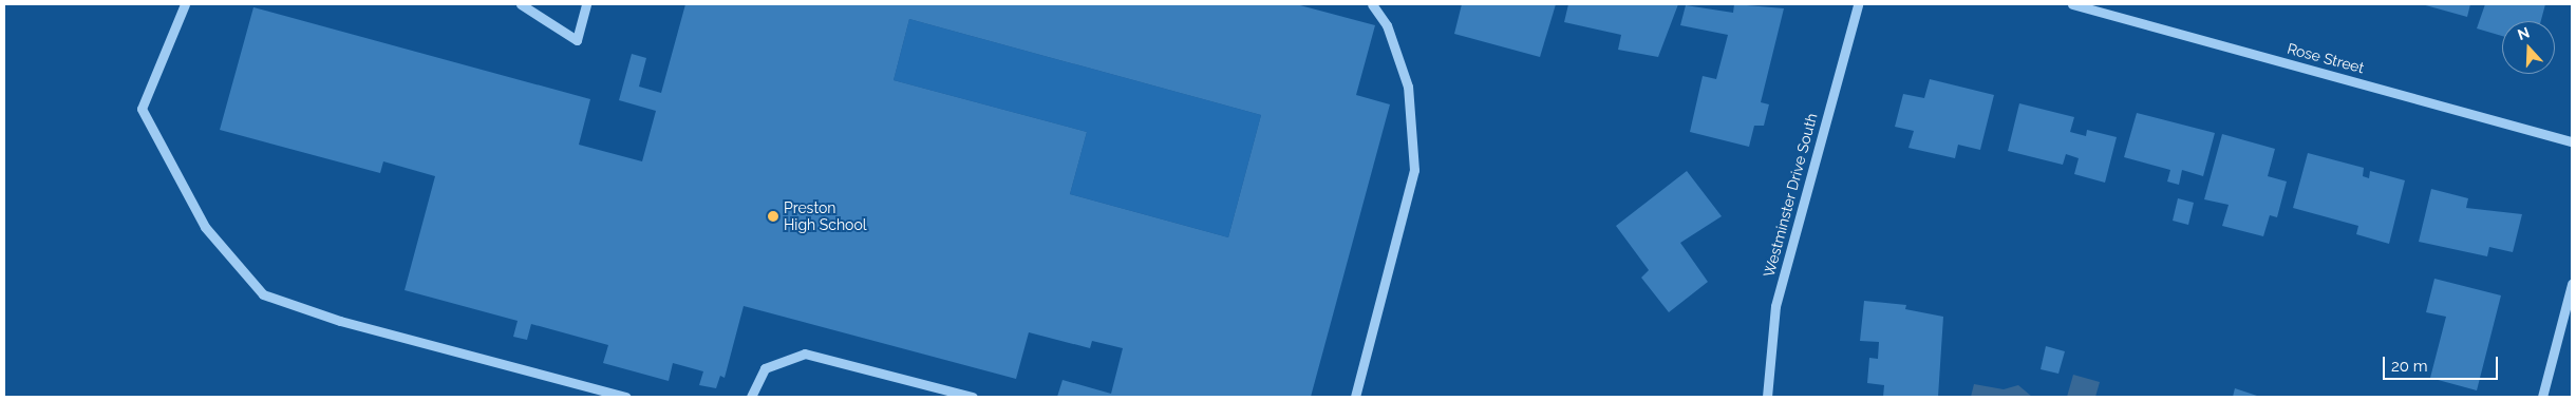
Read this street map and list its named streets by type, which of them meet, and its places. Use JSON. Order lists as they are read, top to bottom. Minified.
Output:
{"streets":{"street":["Rose Street","Westminster Drive South"]},"places":["Preston High School"],"scale_bar":"20 m","north":"top"}
